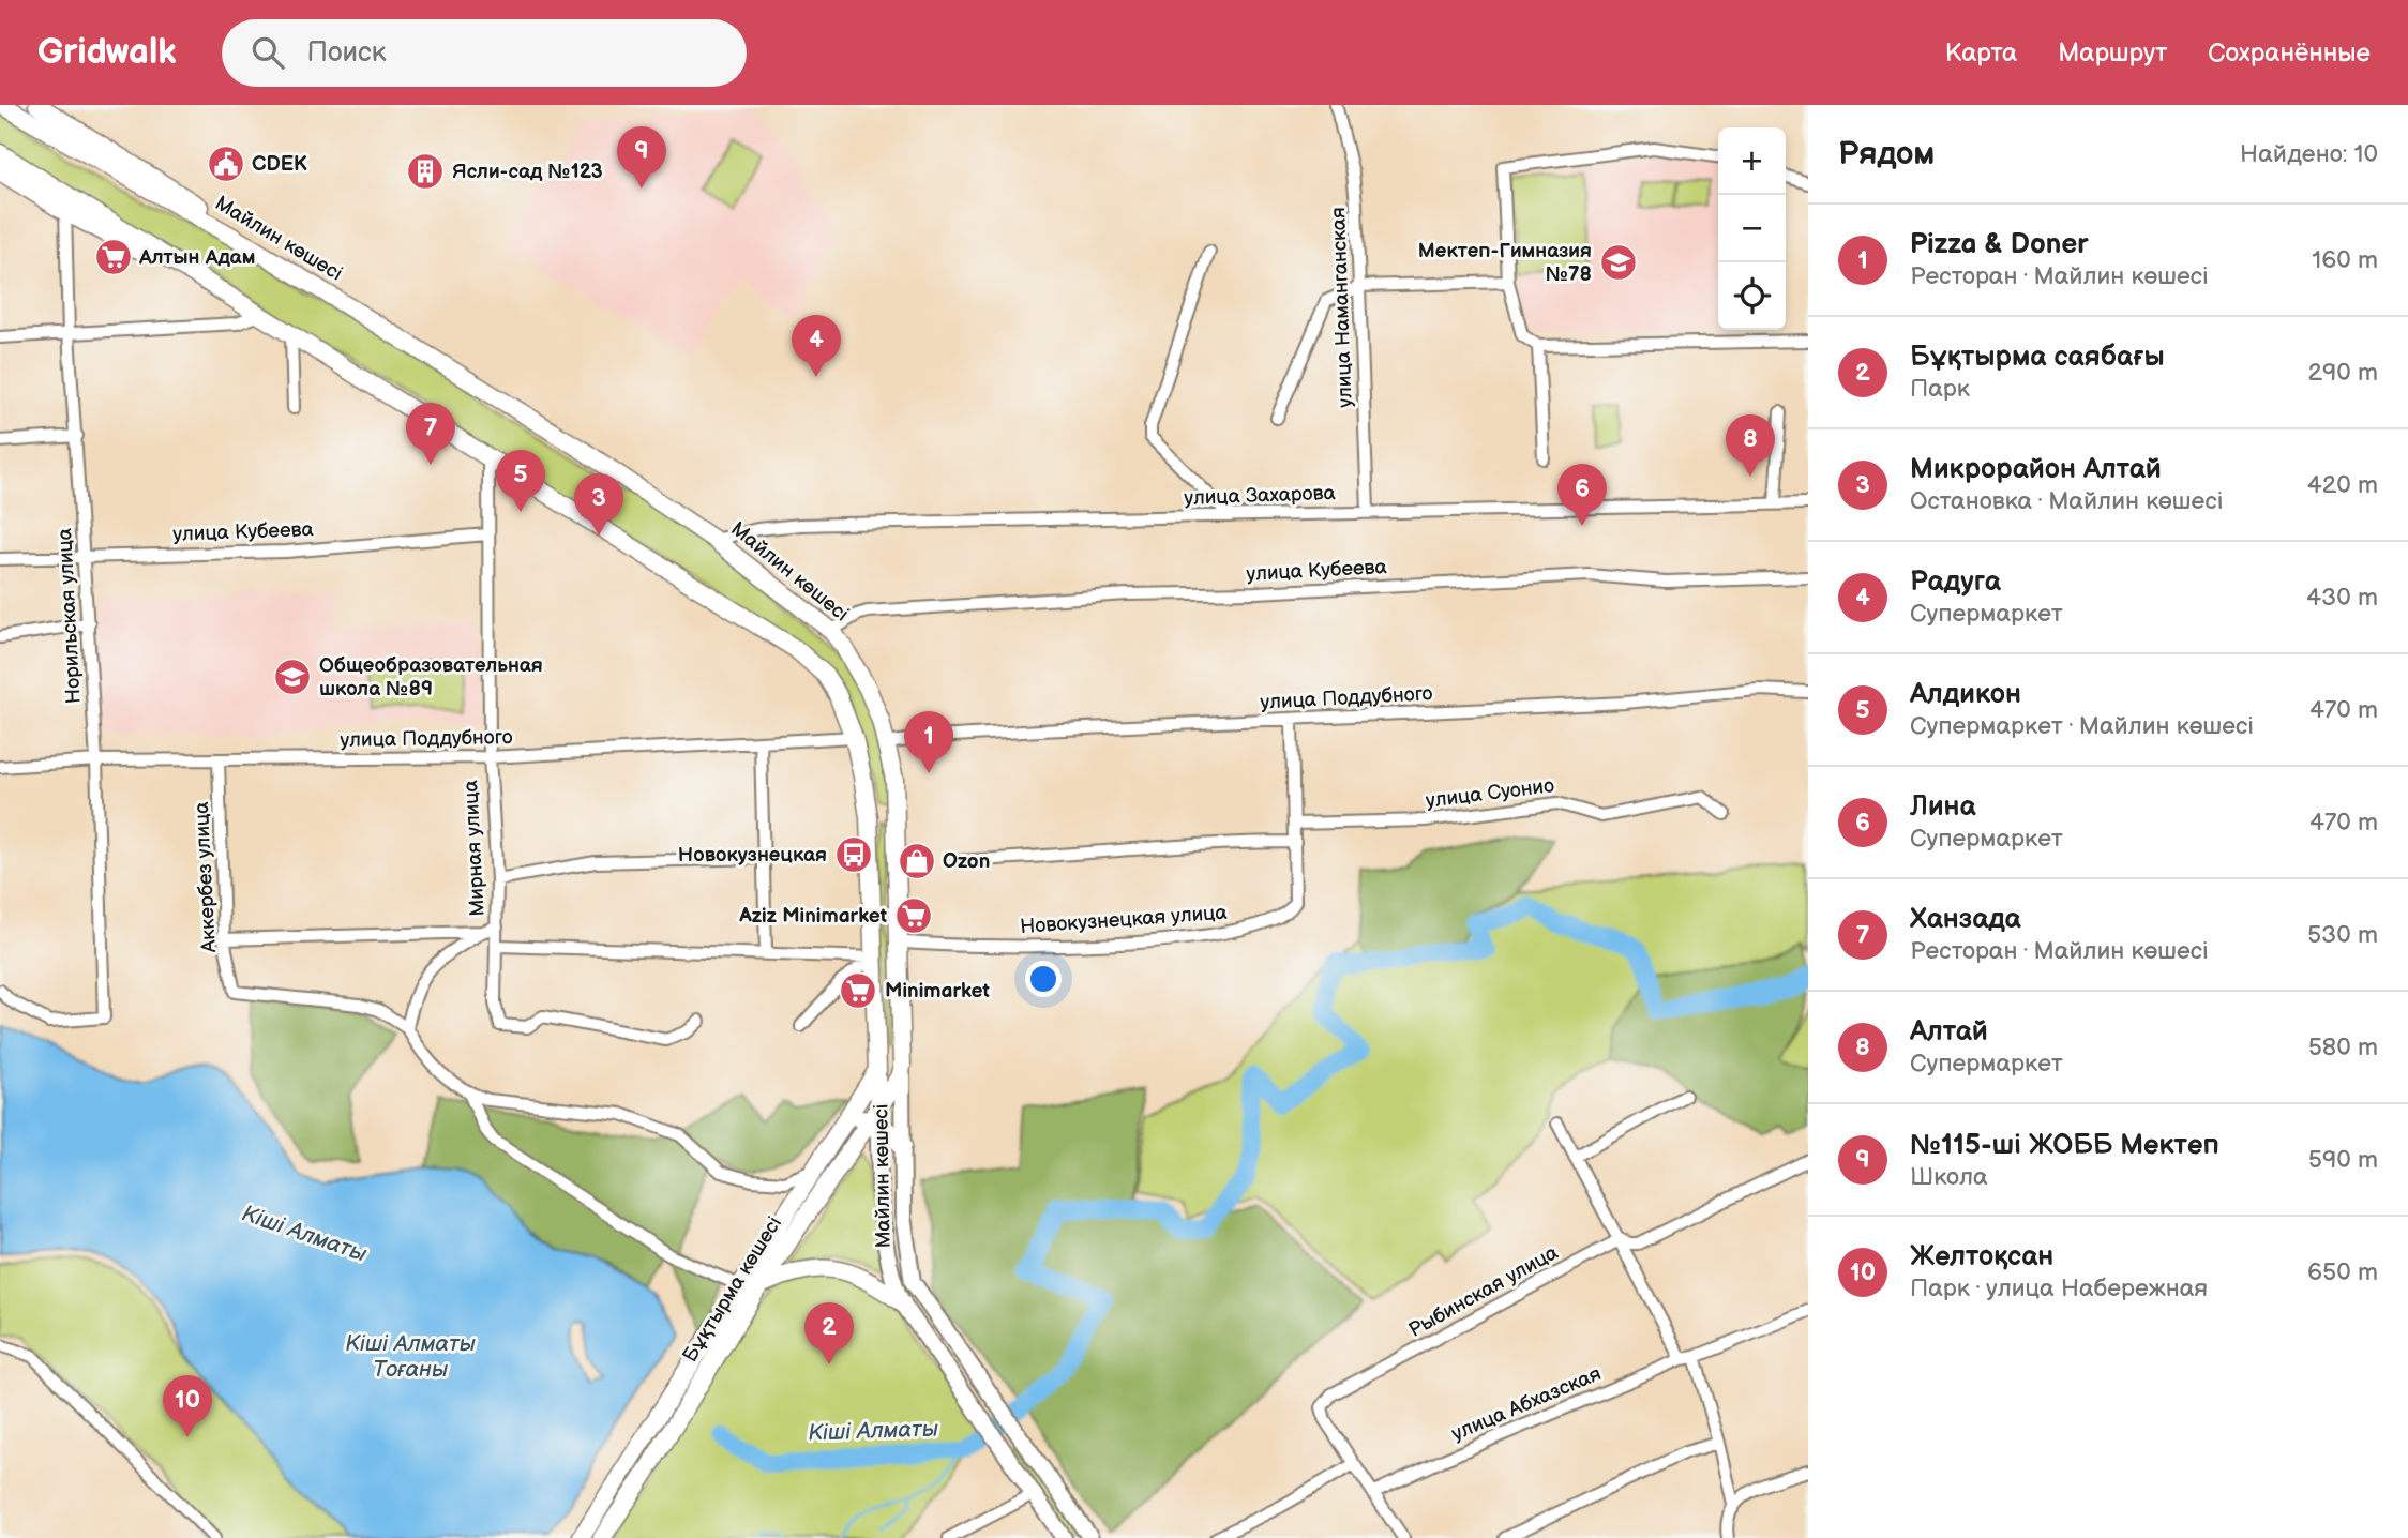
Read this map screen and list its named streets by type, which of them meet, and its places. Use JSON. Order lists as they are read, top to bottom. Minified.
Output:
{"streets":{"main road":["Майлин көшесі","Бұқтырма көшесі"],"street":["улица Наманганская","улица Захарова","улица Кубеева","Норильская улица","улица Поддубного","улица Суонио","Мирная улица","Аккербез улица","Новокузнецкая улица","Рыбинская улица","улица Абхазская"]},"crossings":[["Майлин көшесі","улица Захарова"],["Майлин көшесі","улица Кубеева"],["Майлин көшесі","улица Поддубного"],["Майлин көшесі","Мирная улица"],["Майлин көшесі","Новокузнецкая улица"],["Майлин көшесі","Бұқтырма көшесі"],["улица Наманганская","улица Захарова"],["улица Кубеева","Норильская улица"],["улица Кубеева","Мирная улица"],["Норильская улица","улица Поддубного"],["улица Поддубного","Мирная улица"],["улица Поддубного","Аккербез улица"],["улица Поддубного","Новокузнецкая улица"],["улица Суонио","Новокузнецкая улица"],["Аккербез улица","Бұқтырма көшесі"],["Рыбинская улица","улица Абхазская"]],"water":["Кіші Алматы","Кіші Алматы Тоғаны"],"places":{"public building":["CDEK"],"building":["Ясли-сад №123"],"supermarket":["Алтын Адам","Aziz Minimarket","Minimarket"],"school or university":["Мектеп-Гимназия №78","Общеобразовательная школа №89"],"bus stop":["Новокузнецкая"],"shop":["Ozon"]},"page":{"header":"Gridwalk","search":"Поиск","nav":["Карта","Маршрут","Сохранённые"],"heading":["Рядом","Найдено: 10"],"pins":["9","4","7","8","5","6","3","1","2","10"],"map_buttons":["+","−"],"list":[{"mark":"1","name":"Pizza & Doner","note":"Ресторан · Майлин көшесі","value":"160 m"},{"mark":"2","name":"Бұқтырма саябағы","note":"Парк","value":"290 m"},{"mark":"3","name":"Микрорайон Алтай","note":"Остановка · Майлин көшесі","value":"420 m"},{"mark":"4","name":"Радуга","note":"Супермаркет","value":"430 m"},{"mark":"5","name":"Алдикон","note":"Супермаркет · Майлин көшесі","value":"470 m"},{"mark":"6","name":"Лина","note":"Супермаркет","value":"470 m"},{"mark":"7","name":"Ханзада","note":"Ресторан · Майлин көшесі","value":"530 m"},{"mark":"8","name":"Алтай","note":"Супермаркет","value":"580 m"},{"mark":"9","name":"№115-ші ЖОББ Мектеп","note":"Школа","value":"590 m"},{"mark":"10","name":"Желтоқсан","note":"Парк · улица Набережная","value":"650 m"}]}}
